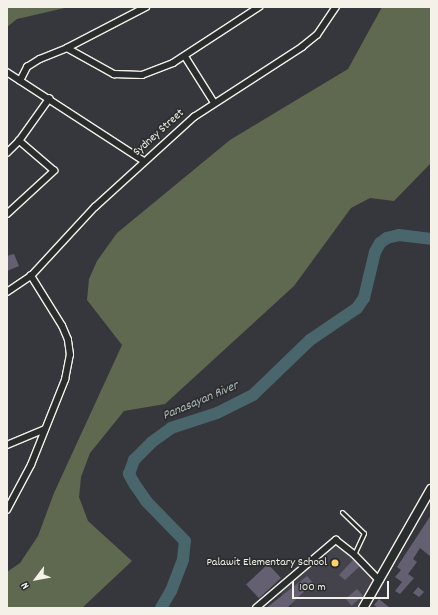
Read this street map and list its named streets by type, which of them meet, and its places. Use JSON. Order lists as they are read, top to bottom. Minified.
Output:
{"streets":{"street":["Sydney Street"]},"water":["Panasayan River"],"places":["Palawit Elementary School"],"scale_bar":"100 m","north":"bottom left"}
